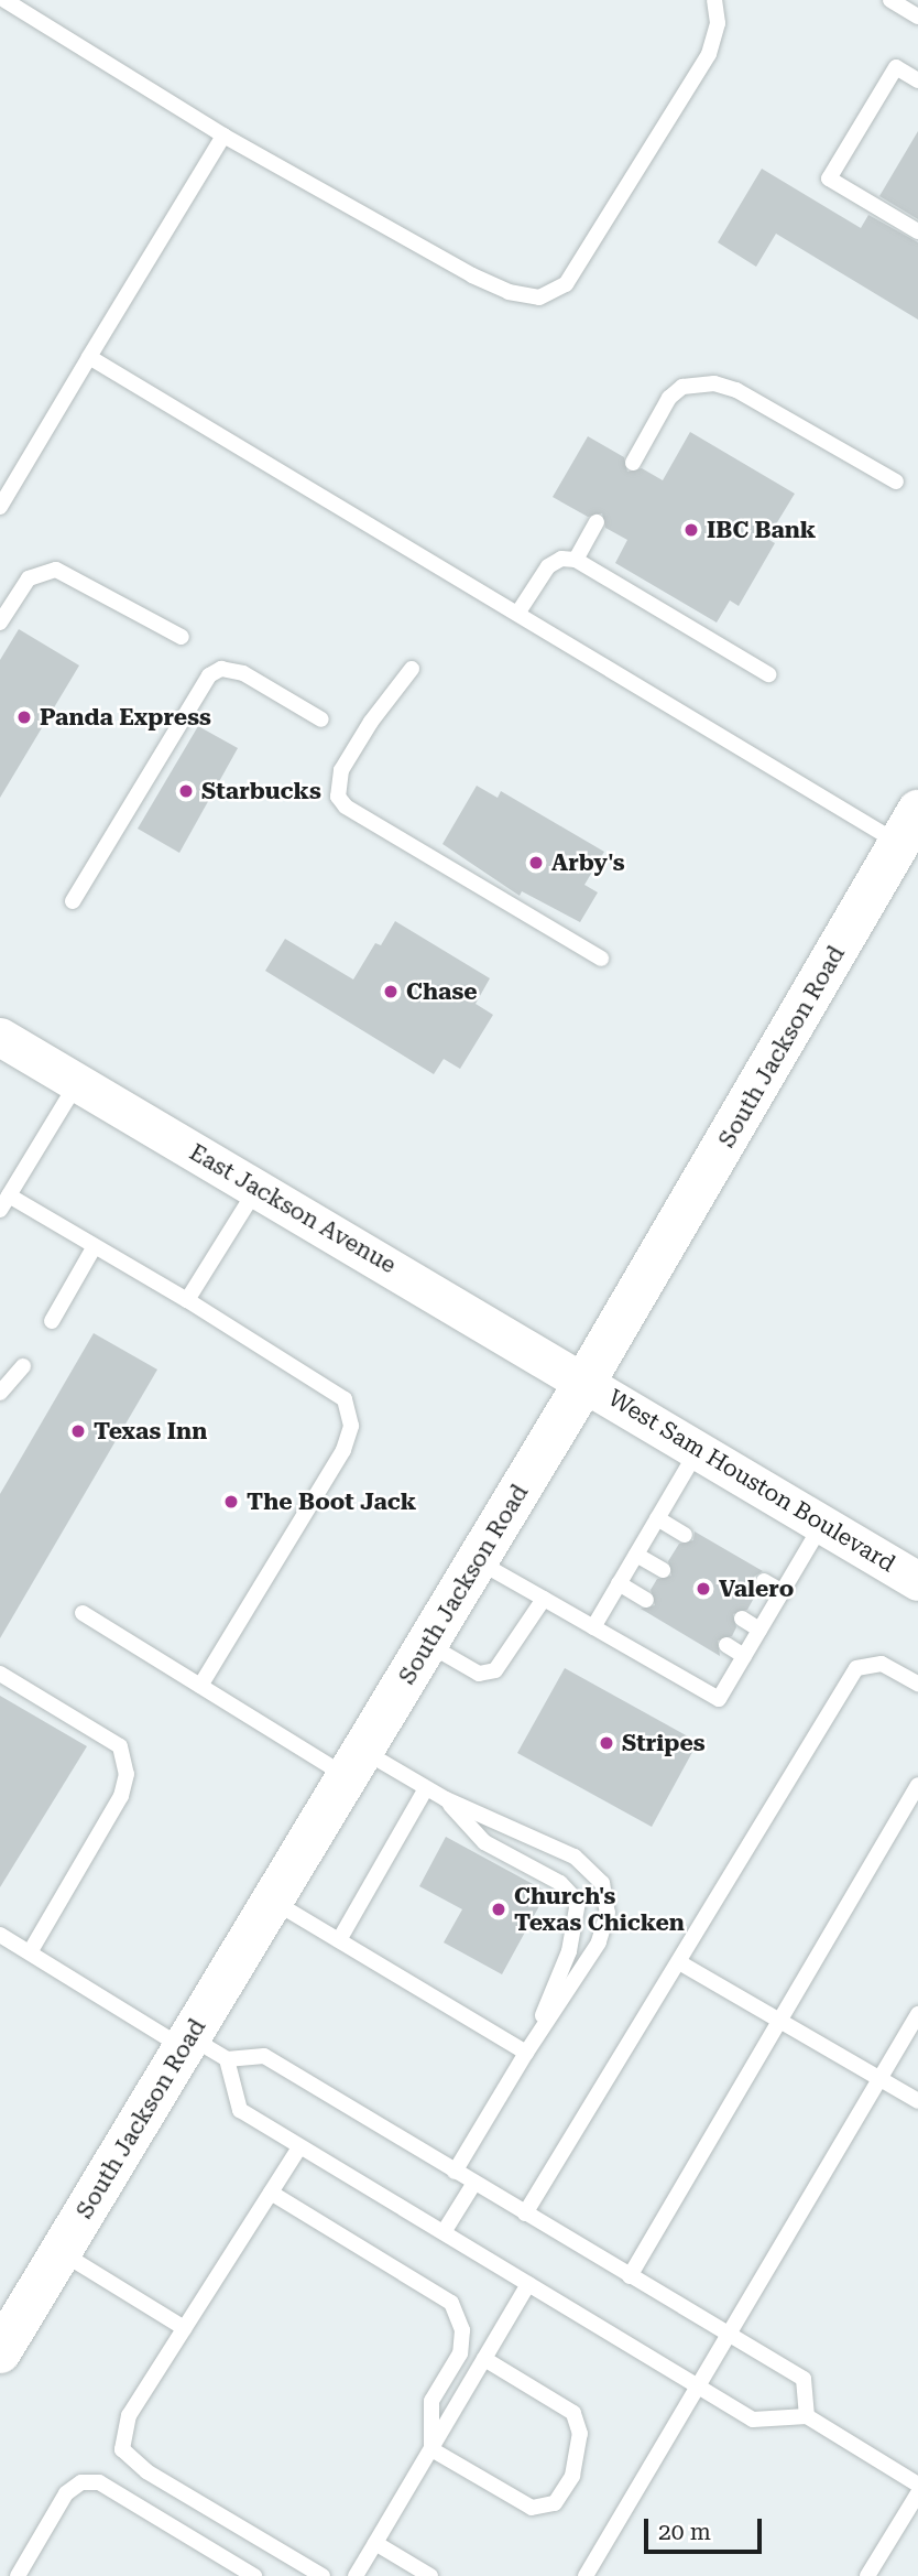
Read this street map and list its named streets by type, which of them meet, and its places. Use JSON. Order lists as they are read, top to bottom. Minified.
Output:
{"streets":{"main road":["South Jackson Road"],"street":["East Jackson Avenue","West Sam Houston Boulevard"]},"crossings":[["South Jackson Road","East Jackson Avenue"],["South Jackson Road","West Sam Houston Boulevard"],["East Jackson Avenue","West Sam Houston Boulevard"]],"places":["IBC Bank","Panda Express","Starbucks","Arby's","Chase","Texas Inn","The Boot Jack","Valero","Stripes","Church's Texas Chicken"],"scale_bar":"20 m"}
